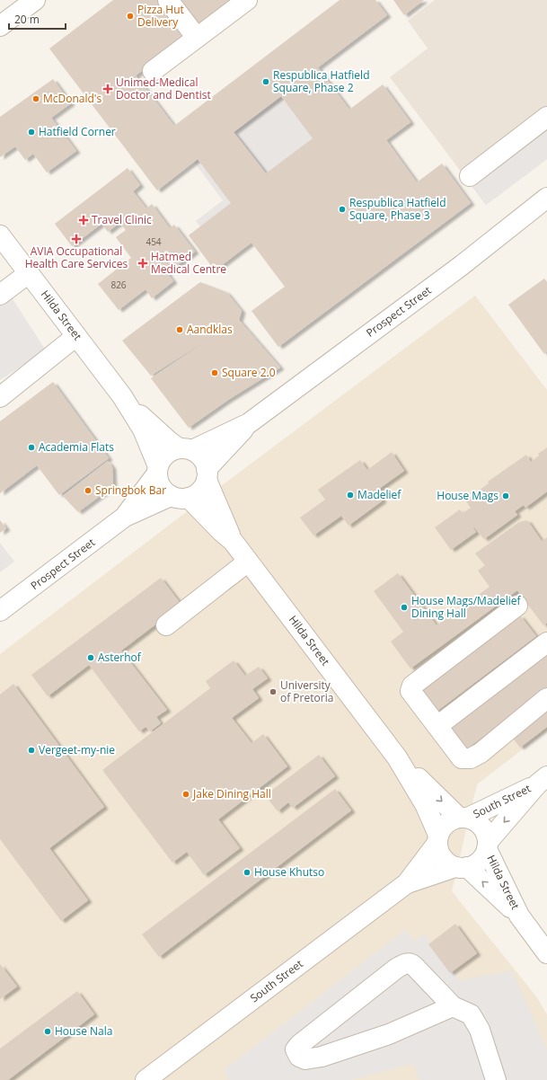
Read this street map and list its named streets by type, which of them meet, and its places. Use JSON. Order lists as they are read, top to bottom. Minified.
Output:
{"streets":{"street":["Prospect Street","Hilda Street","South Street"]},"crossings":[["Prospect Street","Hilda Street"],["Hilda Street","South Street"]],"places":{"other":["Pizza Hut Delivery","Respublica Hatfield Square, Phase 2","McDonald's","Hatfield Corner","Respublica Hatfield Square, Phase 3","Aandklas","Square 2.0","Academia Flats","Springbok Bar","Madelief","House Mags","House Mags/Madelief Dining Hall","Asterhof","University of Pretoria","Vergeet-my-nie","Jake Dining Hall","House Khutso","House Nala"],"health":["Unimed-Medical Doctor and Dentist","Travel Clinic","AVIA Occupational Health Care Services","Hatmed Medical Centre"]},"house_numbers":["454","826"],"scale_bar":"20 m"}
